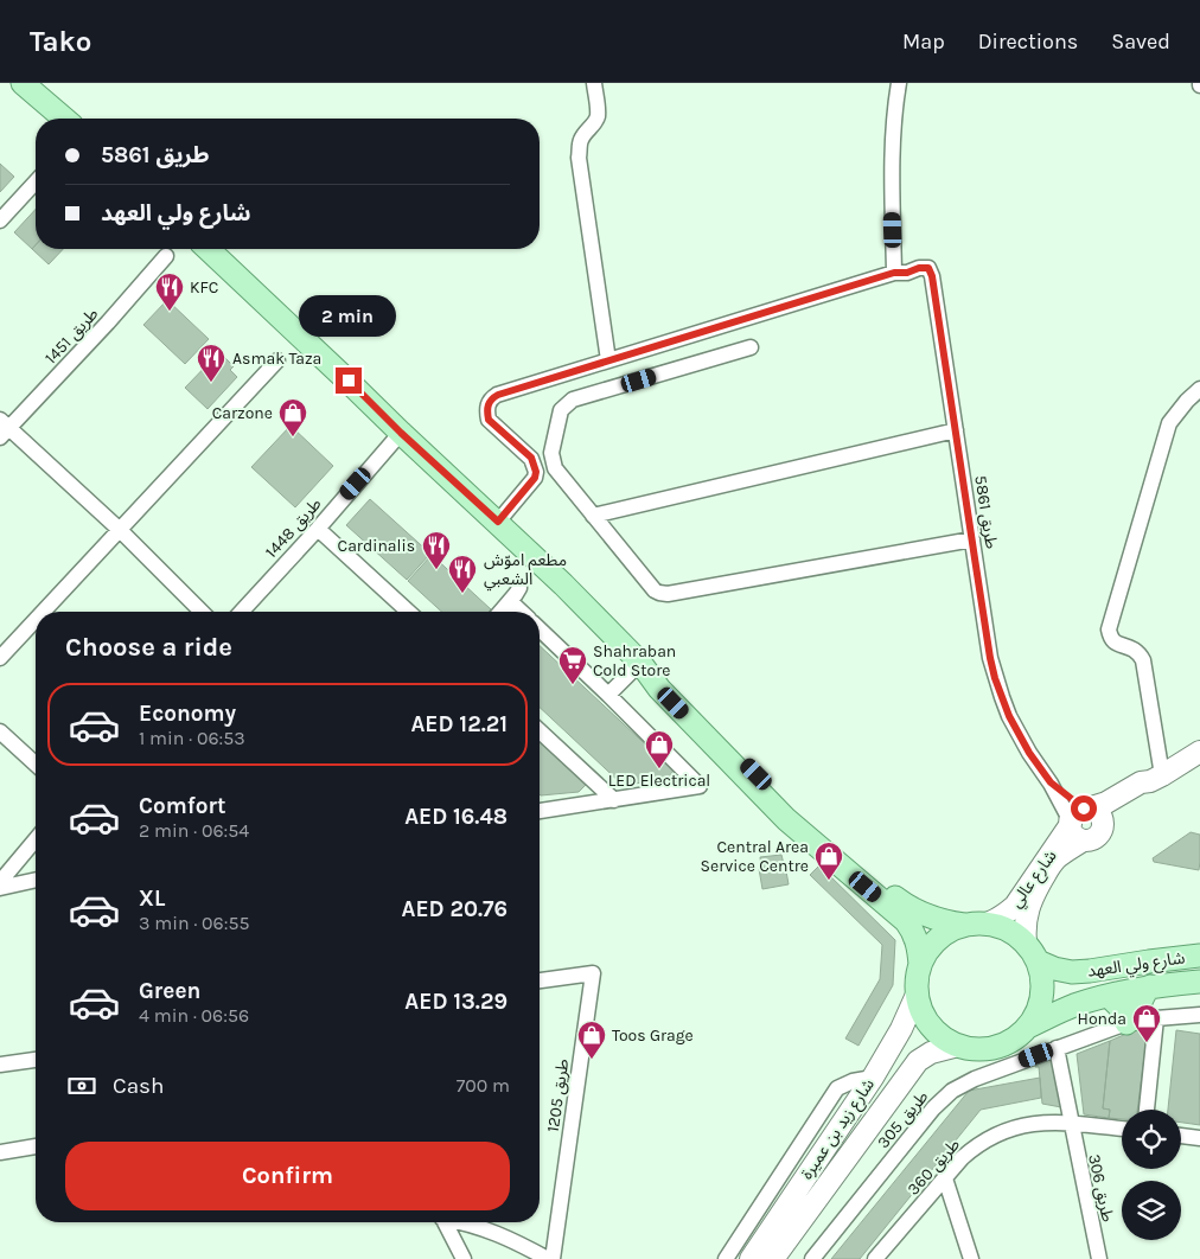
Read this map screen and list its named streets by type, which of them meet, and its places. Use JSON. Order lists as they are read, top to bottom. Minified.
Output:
{"streets":{"main road":["شارع ولي العهد"],"street":["طريق 1451","طريق 5861","طريق 1448","شارع عالي","طريق 1205","طريق 305","شارع زيد بن عميرة","طريق 360","طريق 306"]},"crossings":[["طريق 5861","شارع عالي"],["شارع عالي","شارع ولي العهد"],["شارع عالي","شارع زيد بن عميرة"],["شارع ولي العهد","شارع زيد بن عميرة"],["طريق 360","طريق 306"]],"places":{"restaurant":["KFC","Asmak Taza","Cardinalis","مطعم اموّش الشعبي"],"shop":["Carzone","LED Electrical","Central Area Service Centre","Honda","Toos Grage"],"supermarket":["Shahraban Cold Store"]},"page":{"header":"Tako","nav":["Map","Directions","Saved"],"banner":["طريق 5861","شارع ولي العهد"],"bubble":"2 min","heading":"Choose a ride","list":[{"name":"Economy","note":"1 min · 06:53","value":"AED 12.21"},{"name":"Comfort","note":"2 min · 06:54","value":"AED 16.48"},{"name":"XL","note":"3 min · 06:55","value":"AED 20.76"},{"name":"Green","note":"4 min · 06:56","value":"AED 13.29"}],"pay":["Cash","700 m"],"buttons":"Confirm"}}
